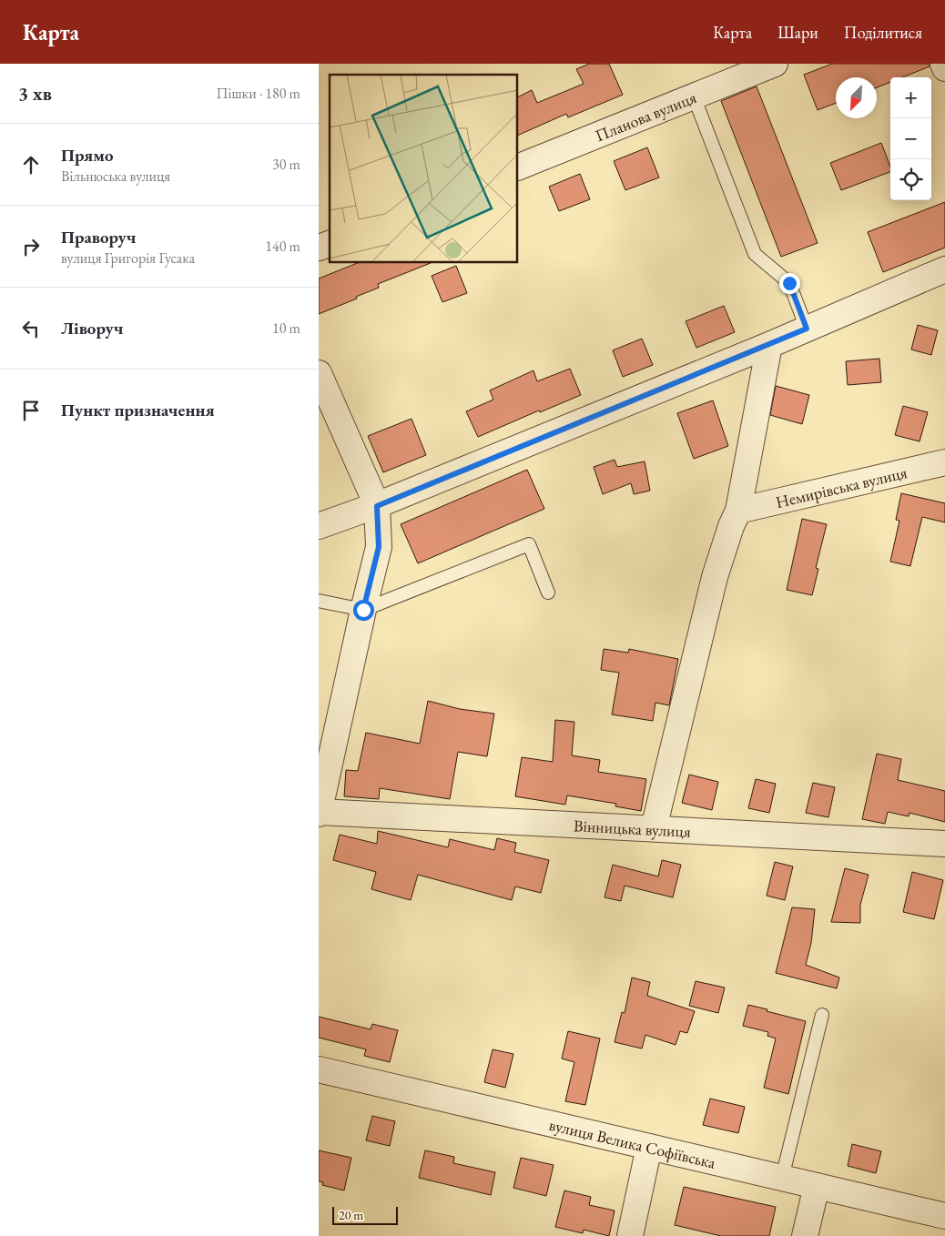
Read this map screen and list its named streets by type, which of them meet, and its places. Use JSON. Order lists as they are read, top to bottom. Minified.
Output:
{"streets":{"street":["Планова вулиця","Немирівська вулиця","Вінницька вулиця","вулиця Велика Софіївська"]},"scale_bar":"20 m","north":"bottom left","page":{"header":"Карта","nav":["Карта","Шари","Поділитися"],"heading":["3 хв","Пішки · 180 m"],"map_buttons":["+","−"],"list":[["Прямо","Вільнюська вулиця","30 m"],["Праворуч","вулиця Григорія Гусака","140 m"],["Ліворуч","10 m"],"Пункт призначення"],"scale":"20 m"}}
